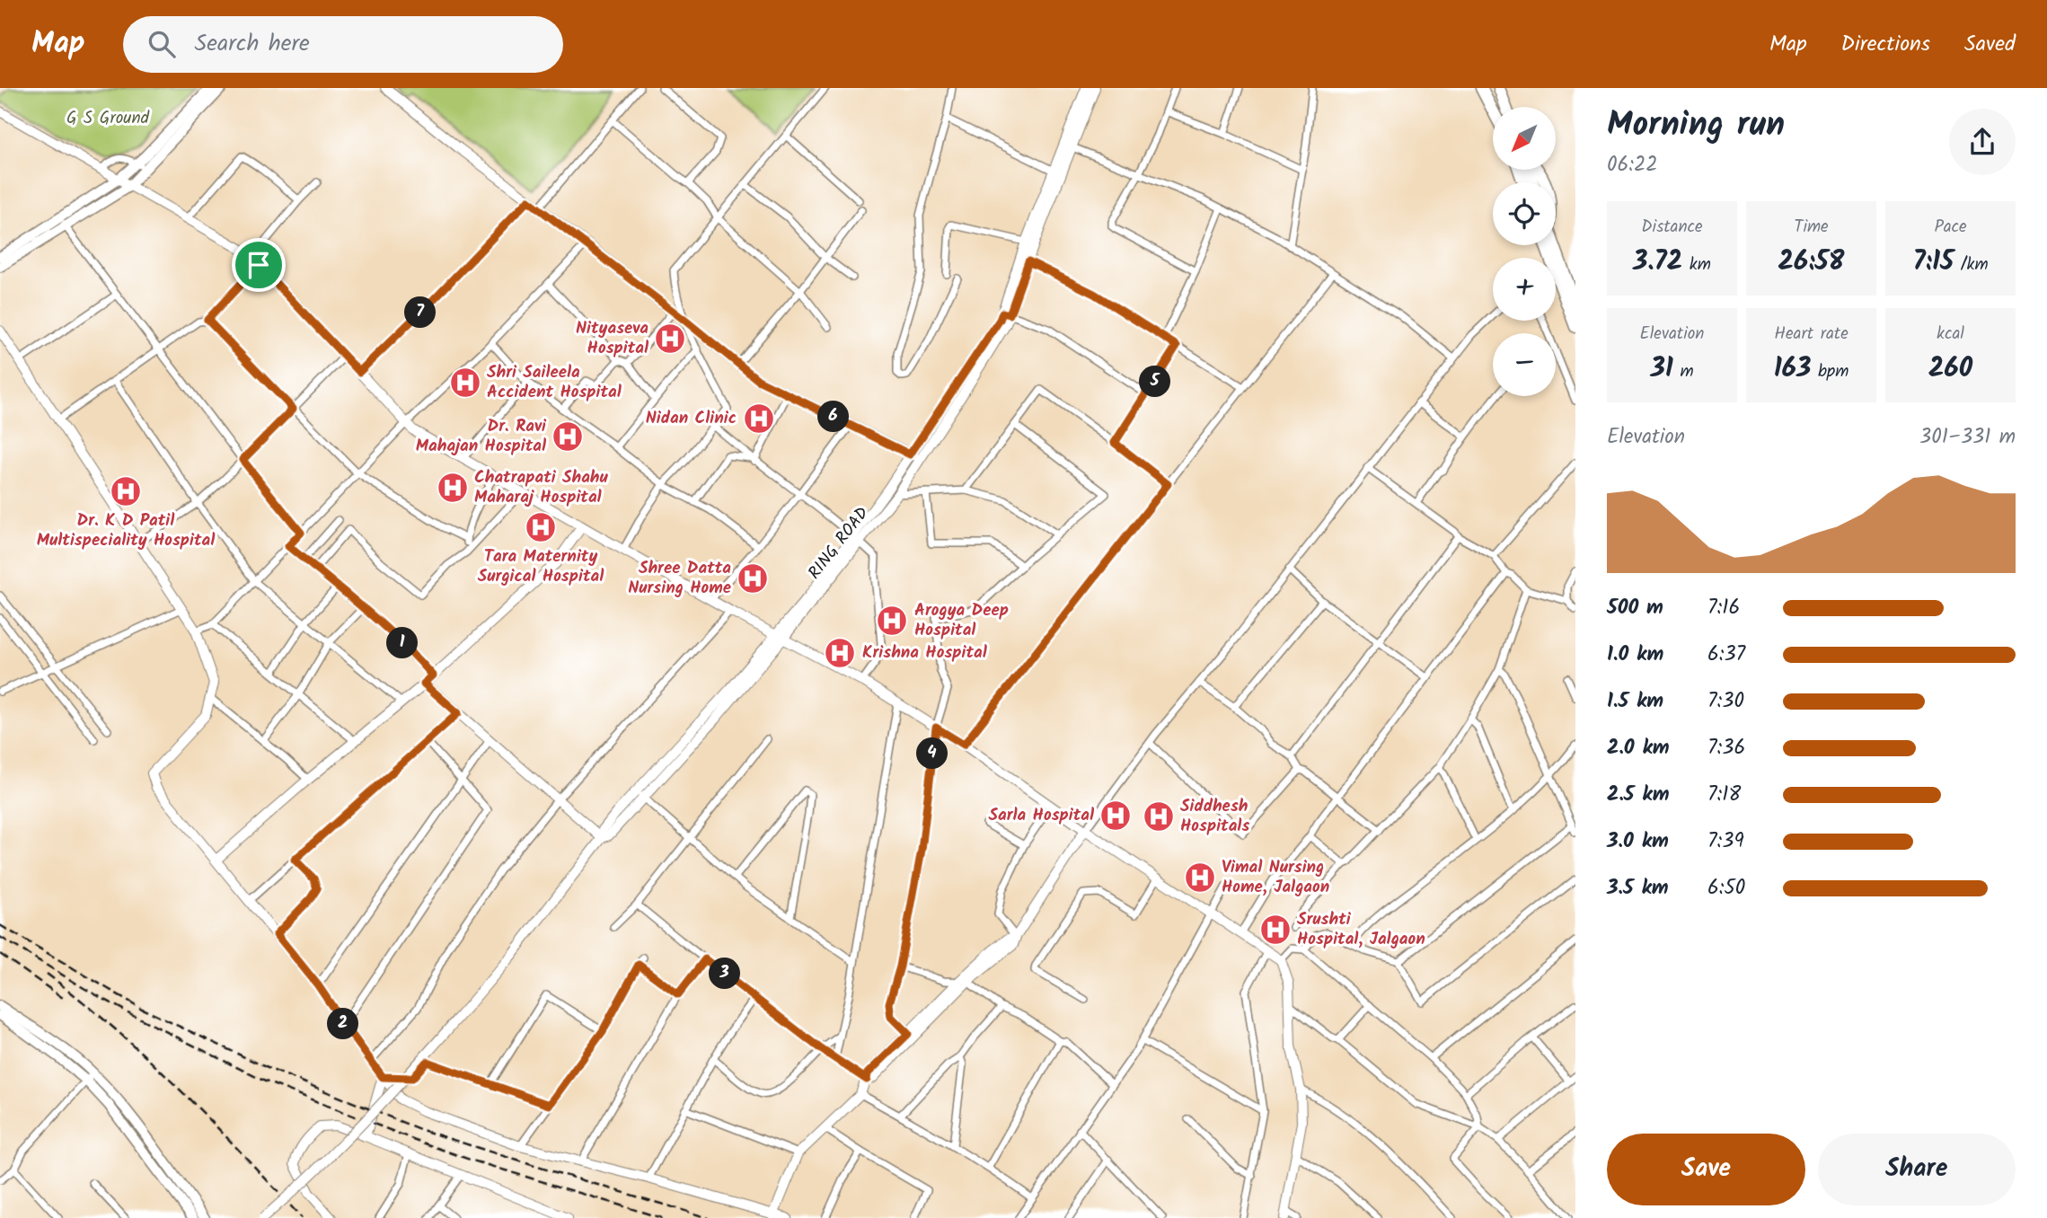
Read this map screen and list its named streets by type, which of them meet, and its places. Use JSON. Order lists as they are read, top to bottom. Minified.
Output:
{"streets":{"main road":["RING ROAD"]},"parks":["G S Ground"],"places":{"hospital":["Nityaseva Hospital","Shri Saileela Accident Hospital","Nidan Clinic","Dr. Ravi Mahajan Hospital","Chatrapati Shahu Maharaj Hospital","Dr. K D Patil Multispeciality Hospital","Tara Maternity Surgical Hospital","Shree Datta Nursing Home","Arogya Deep Hospital","Krishna Hospital","Sarla Hospital","Siddhesh Hospitals","Vimal Nursing Home, Jalgaon","Srushti Hospital, Jalgaon"]},"north":"bottom left","page":{"header":"Map","search":"Search here","nav":["Map","Directions","Saved"],"heading":["Morning run","06:22"],"map_buttons":["+","−"],"stats":[["Distance","3.72 km"],["Time","26:58"],["Pace","7:15 /km"],["Elevation","31 m"],["Heart rate","163 bpm"],["kcal","260"]],"pins":["7","5","6","1","4","3","2"],"chart":["Elevation","301–331 m"],"list":[{"name":"500 m","note":"7:16"},{"name":"1.0 km","note":"6:37"},{"name":"1.5 km","note":"7:30"},{"name":"2.0 km","note":"7:36"},{"name":"2.5 km","note":"7:18"},{"name":"3.0 km","note":"7:39"},{"name":"3.5 km","note":"6:50"}],"buttons":["Save","Share"]}}
